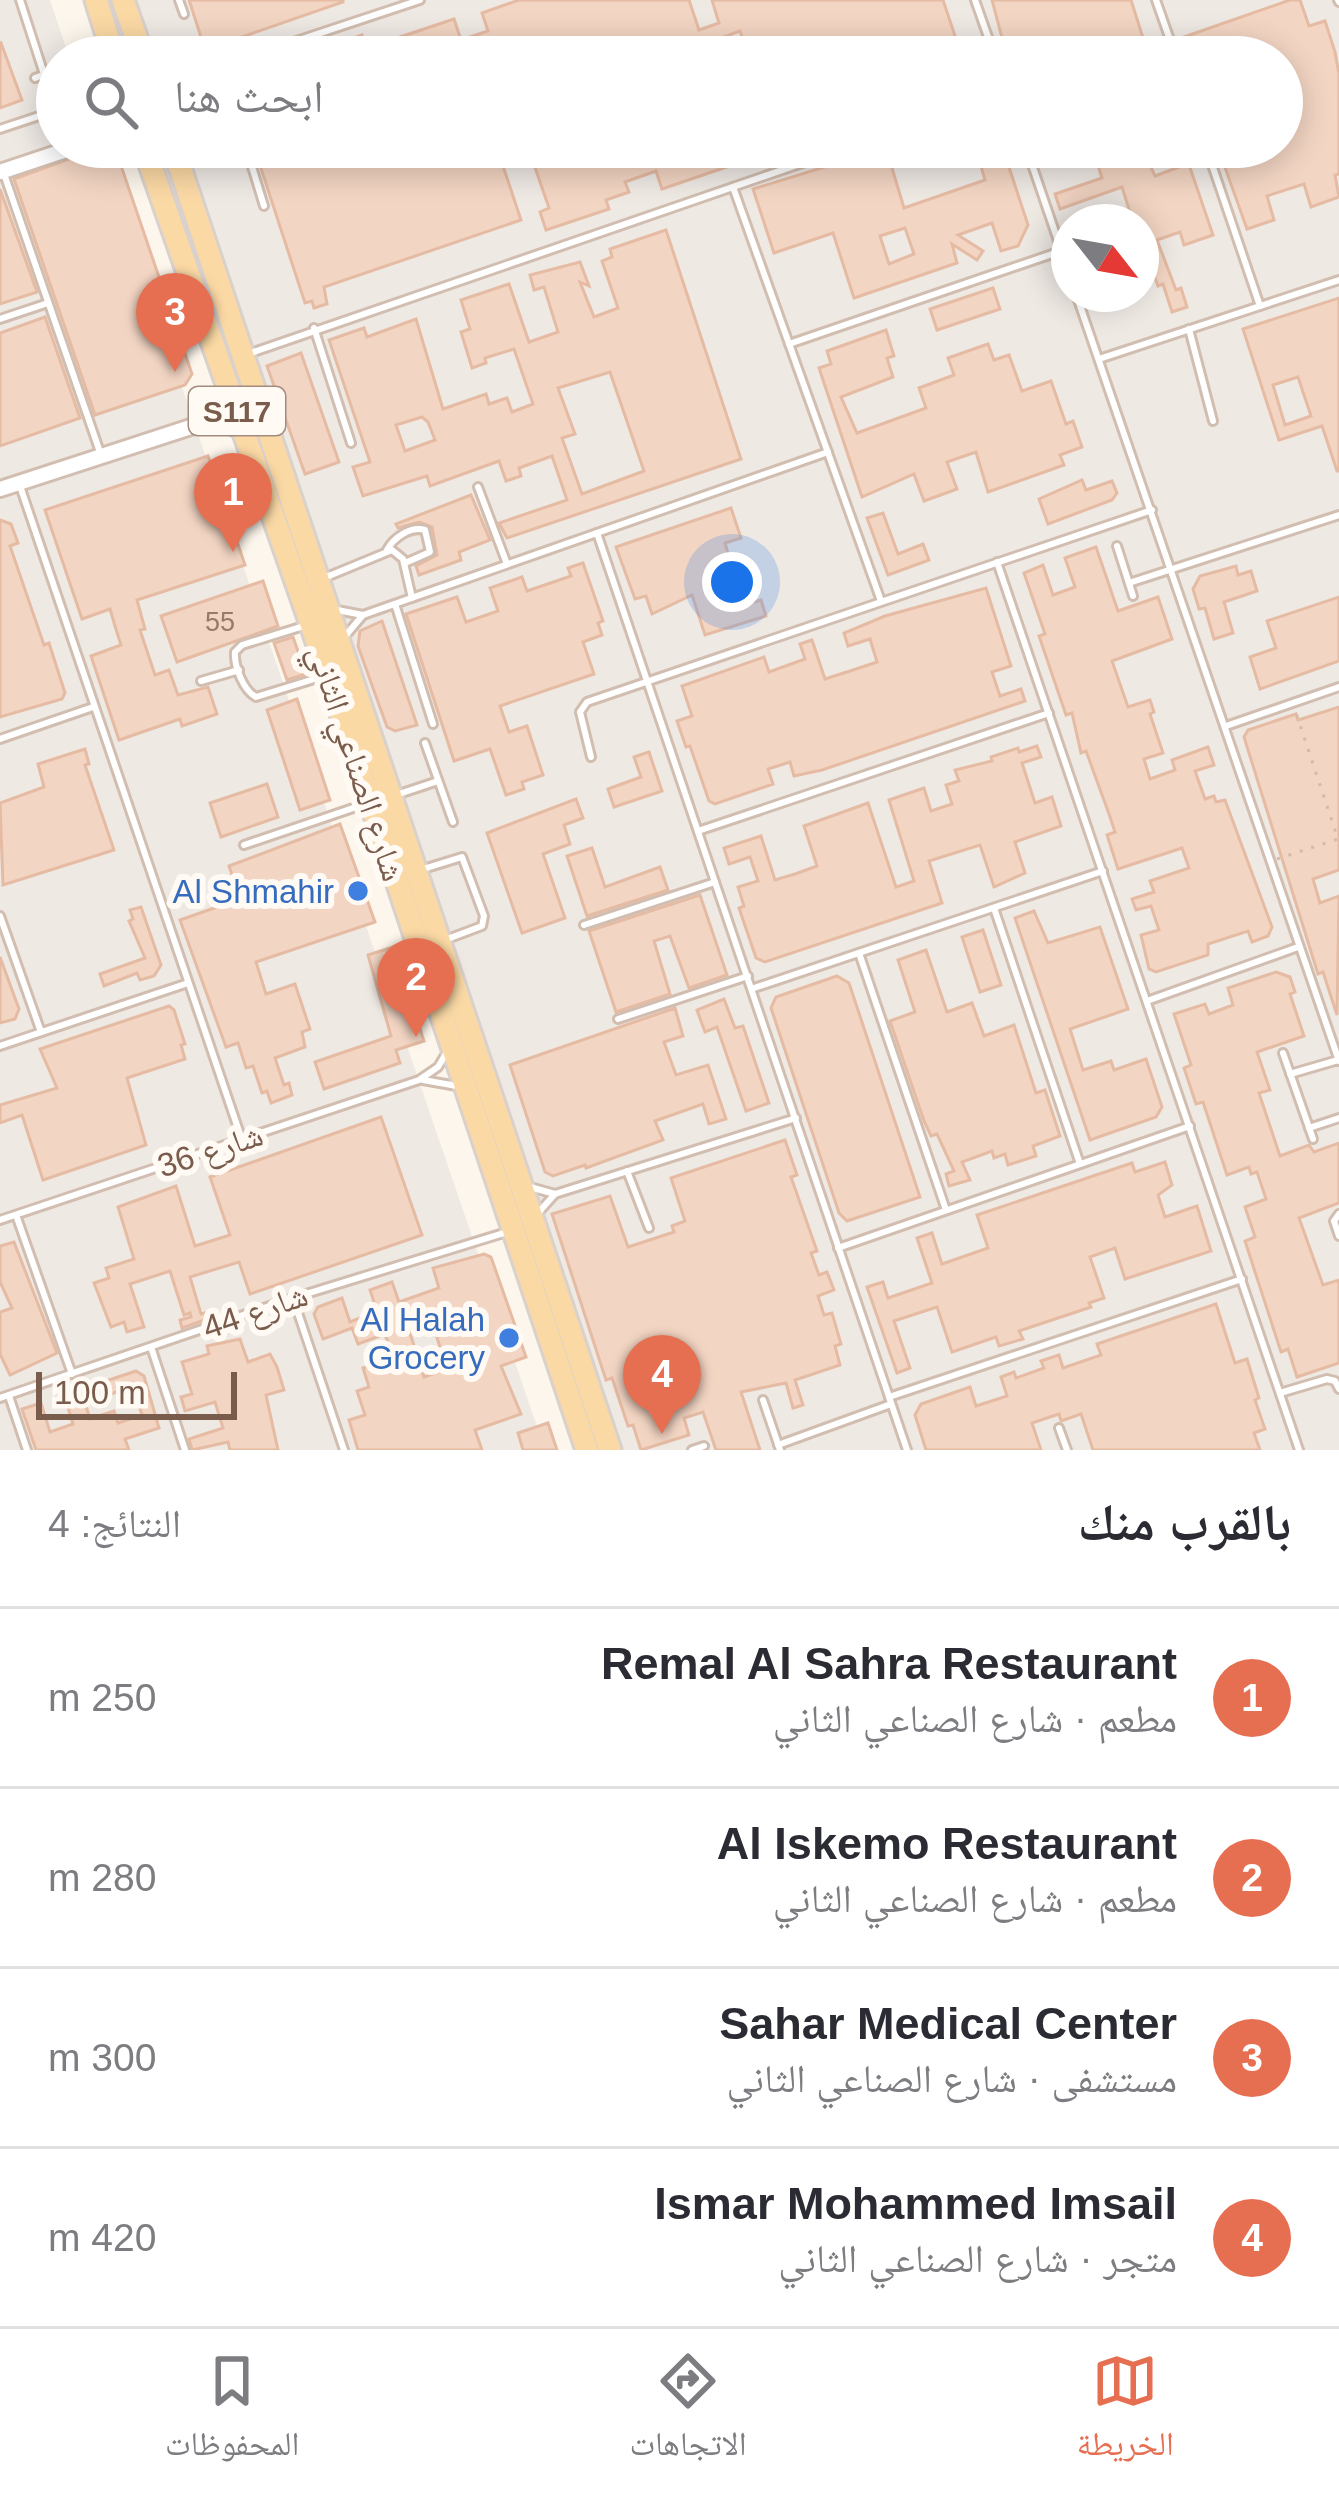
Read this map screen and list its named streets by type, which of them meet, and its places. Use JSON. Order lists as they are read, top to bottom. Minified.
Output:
{"streets":{"main road":["S117","شارع الصناعي الثاني"],"lane":["شارع 36","شارع 44"]},"crossings":[["شارع الصناعي الثاني","شارع 36"],["شارع الصناعي الثاني","شارع 44"]],"places":["Al Shmahir","Al Halah Grocery"],"house_numbers":["55"],"scale_bar":"100 m","north":"bottom right","page":{"search":"ابحث هنا","pins":["3","1","2","4"],"scale":"100 m","heading":["بالقرب منك","النتائج: 4"],"list":[{"mark":"1","name":"Remal Al Sahra Restaurant","note":"مطعم · شارع الصناعي الثاني","value":"250 m"},{"mark":"2","name":"Al Iskemo Restaurant","note":"مطعم · شارع الصناعي الثاني","value":"280 m"},{"mark":"3","name":"Sahar Medical Center","note":"مستشفى · شارع الصناعي الثاني","value":"300 m"},{"mark":"4","name":"Ismar Mohammed Imsail","note":"متجر · شارع الصناعي الثاني","value":"420 m"}],"nav":["الخريطة","الاتجاهات","المحفوظات"]}}
